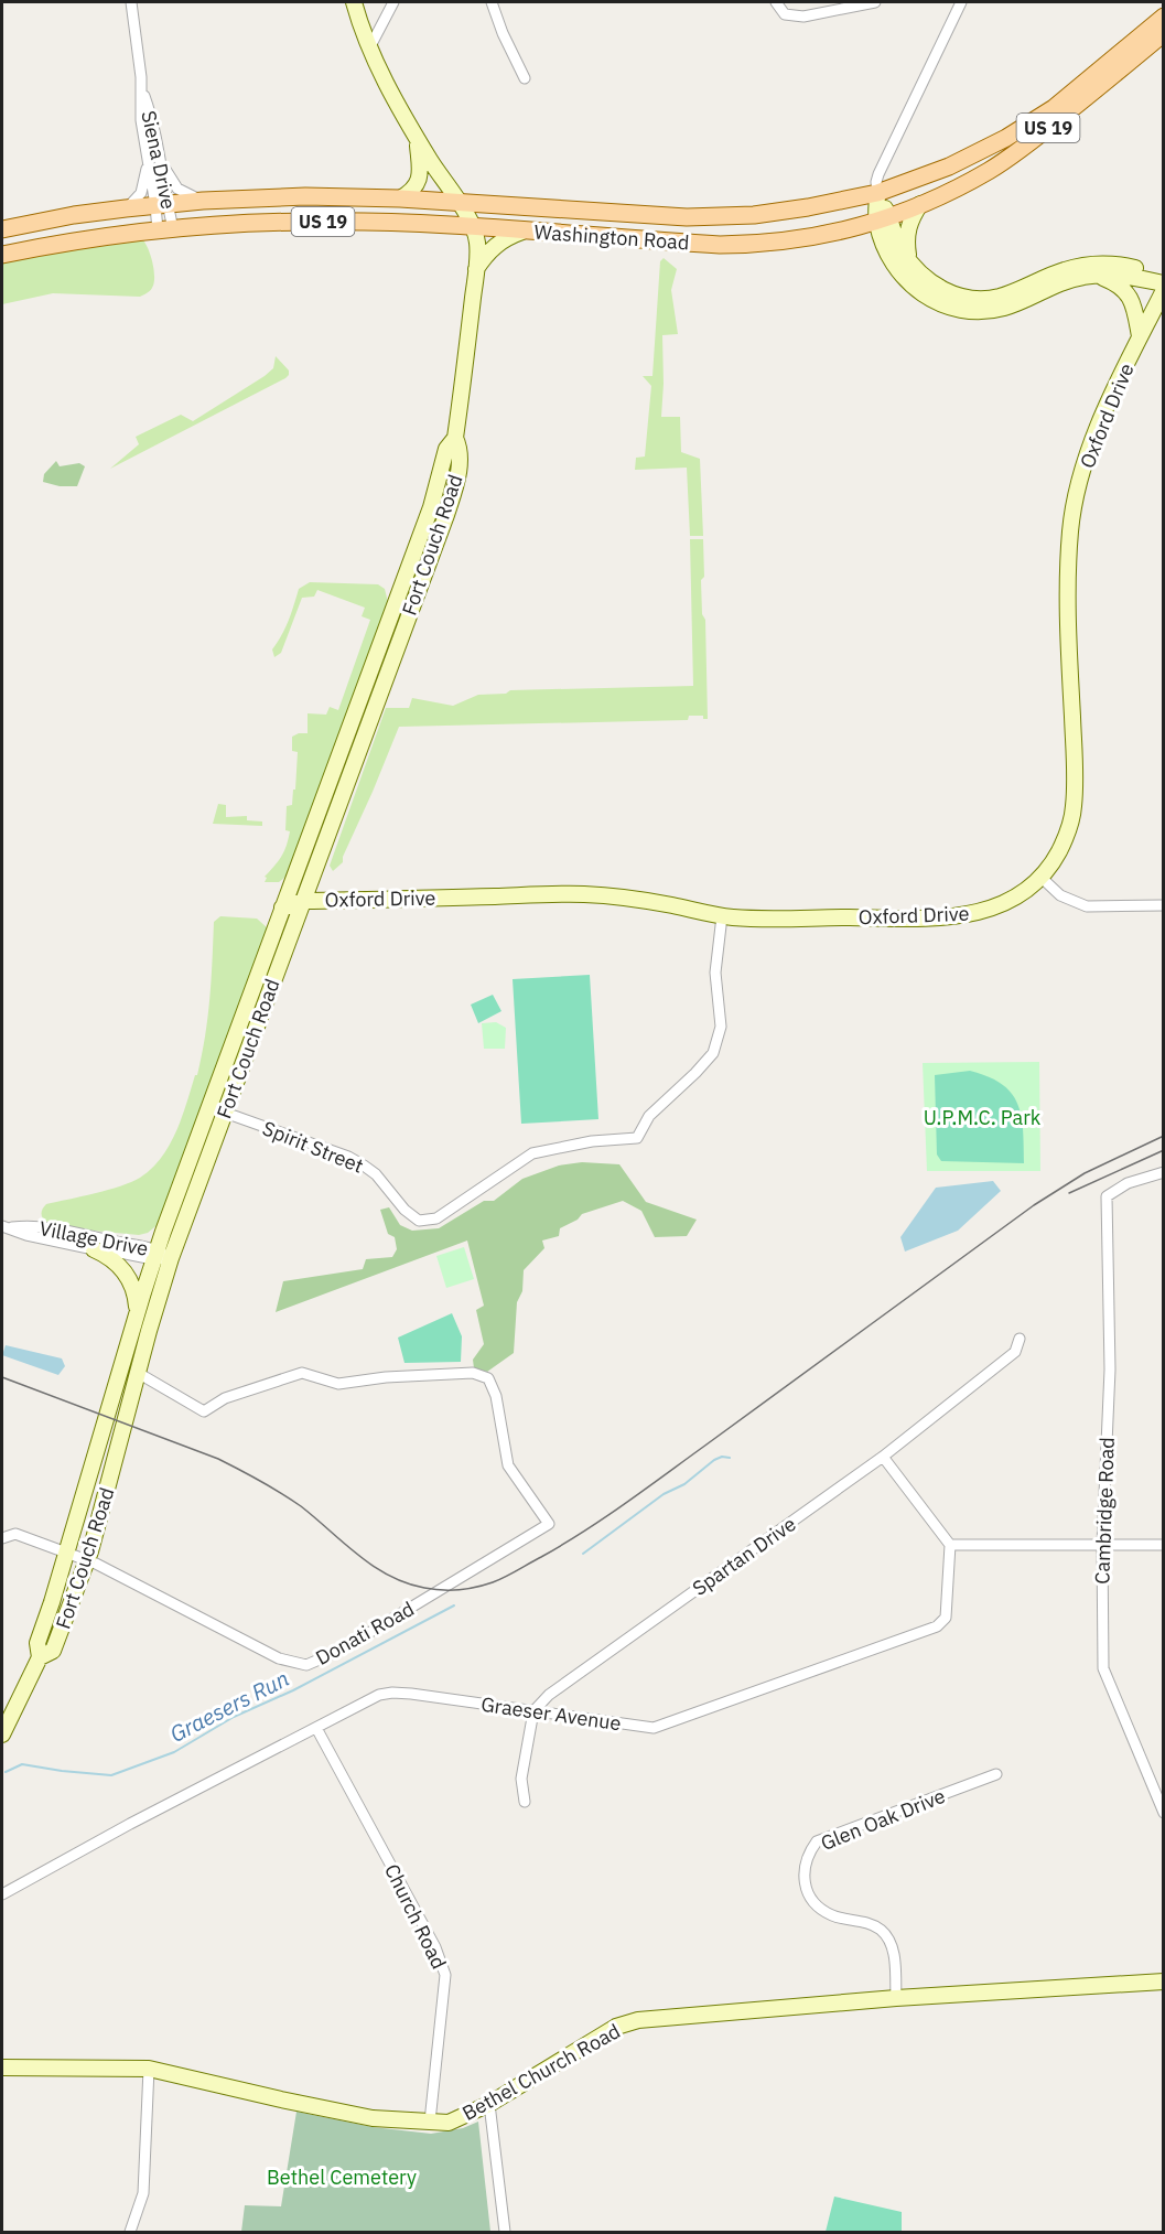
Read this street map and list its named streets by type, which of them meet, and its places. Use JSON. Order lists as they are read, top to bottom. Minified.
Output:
{"streets":{"main road":["US 19","Washington Road"],"street":["Siena Drive","Oxford Drive","Fort Couch Road","Spirit Street","Village Drive","Cambridge Road","Spartan Drive","Donati Road","Graeser Avenue","Glen Oak Drive","Church Road","Bethel Church Road"]},"crossings":[["Siena Drive","Washington Road"],["Washington Road","Fort Couch Road"],["Oxford Drive","Fort Couch Road"],["Oxford Drive","Spirit Street"],["Fort Couch Road","Spirit Street"],["Fort Couch Road","Village Drive"],["Fort Couch Road","Donati Road"],["Spartan Drive","Graeser Avenue"],["Graeser Avenue","Church Road"],["Glen Oak Drive","Bethel Church Road"],["Church Road","Bethel Church Road"]],"water":["Graesers Run"],"parks":["U.P.M.C. Park","Bethel Cemetery"]}
